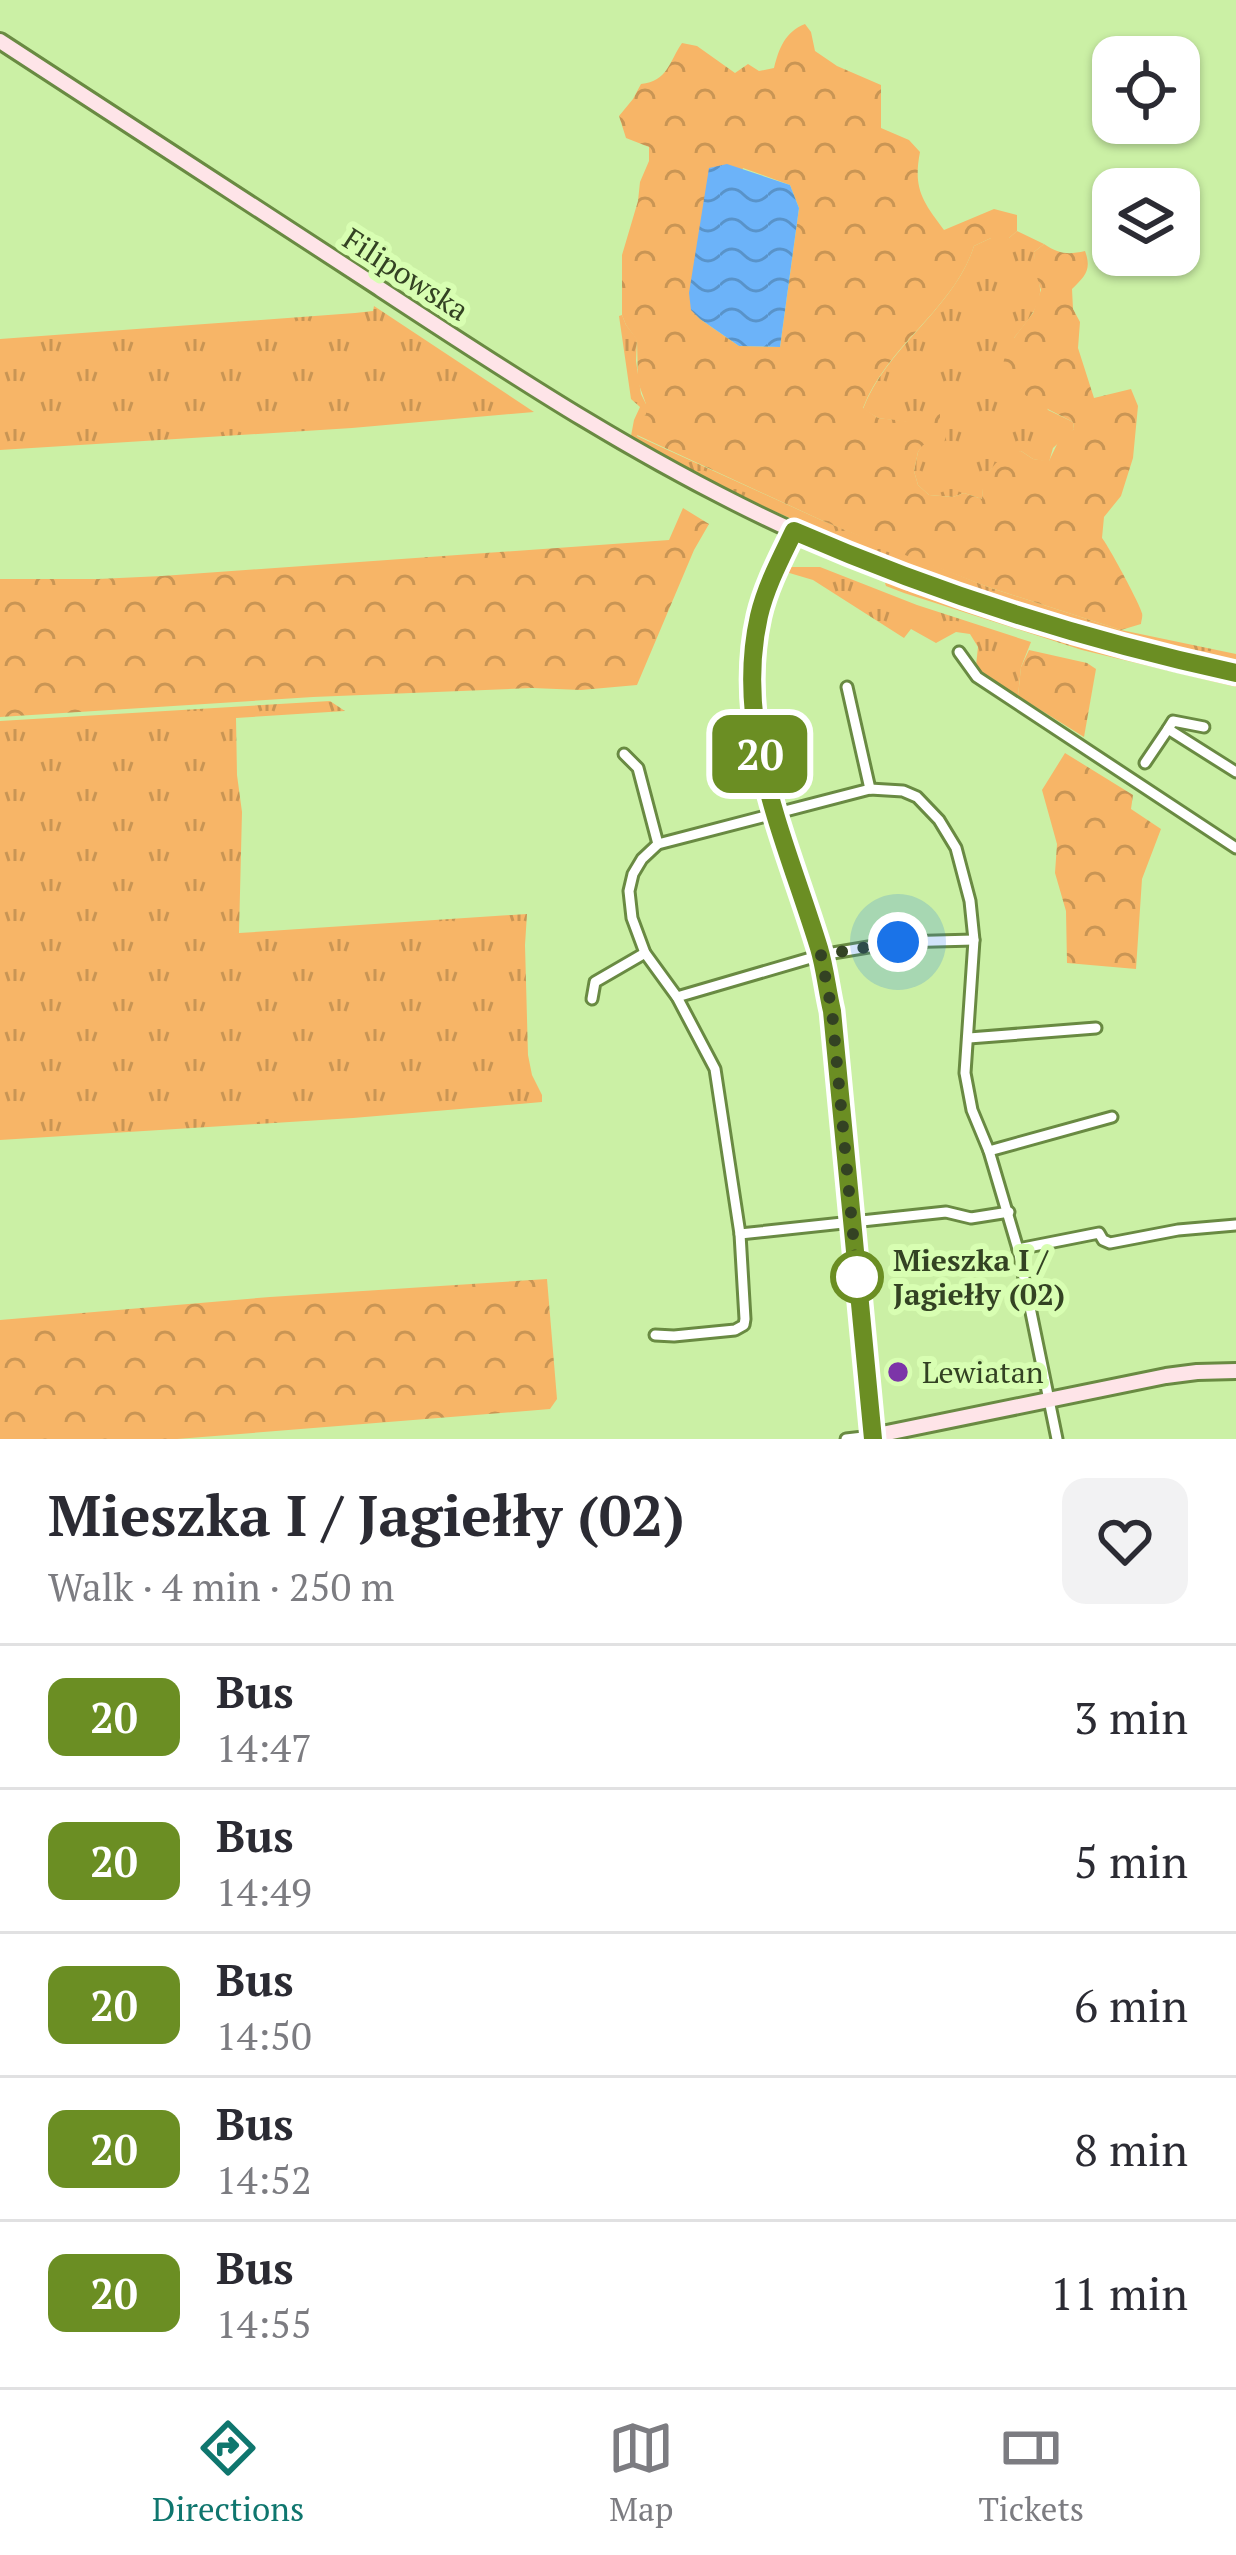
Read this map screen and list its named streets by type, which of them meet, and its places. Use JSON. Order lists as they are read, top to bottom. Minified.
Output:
{"streets":{"main road":["Filipowska"]},"places":["Mieszka I / Jagiełły (02)","Lewiatan"],"lines":["bus line 20"],"page":{"on_map":"20","heading":["Mieszka I / Jagiełły (02)","Walk · 4 min · 250 m"],"list":[{"mark":"20","name":"Bus","note":"14:47","value":"3 min"},{"mark":"20","name":"Bus","note":"14:49","value":"5 min"},{"mark":"20","name":"Bus","note":"14:50","value":"6 min"},{"mark":"20","name":"Bus","note":"14:52","value":"8 min"},{"mark":"20","name":"Bus","note":"14:55","value":"11 min"}],"tabs":["Directions","Map","Tickets"]}}
